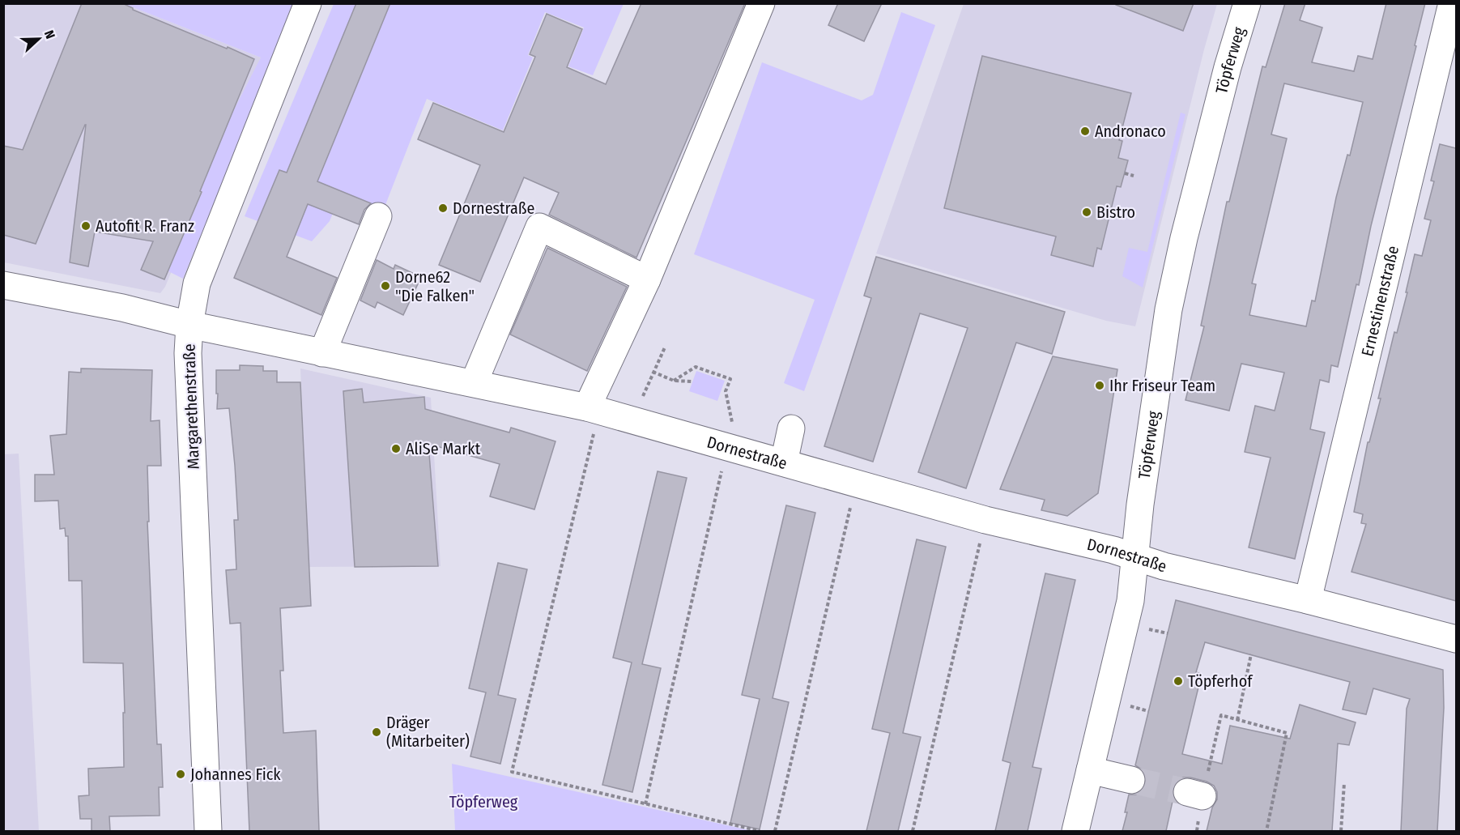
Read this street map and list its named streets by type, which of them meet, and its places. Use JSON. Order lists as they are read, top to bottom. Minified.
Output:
{"streets":{"street":["Töpferweg","Ernestinenstraße","Margarethenstraße","Dornestraße"]},"crossings":[["Töpferweg","Dornestraße"],["Ernestinenstraße","Dornestraße"],["Margarethenstraße","Dornestraße"]],"parks":["Töpferweg"],"places":["Andronaco","Dornestraße","Bistro","Autofit R. Franz","Dorne62 \"Die Falken\"","Ihr Friseur Team","AliSe Markt","Töpferhof","Dräger (Mitarbeiter)","Johannes Fick"],"north":"right"}
